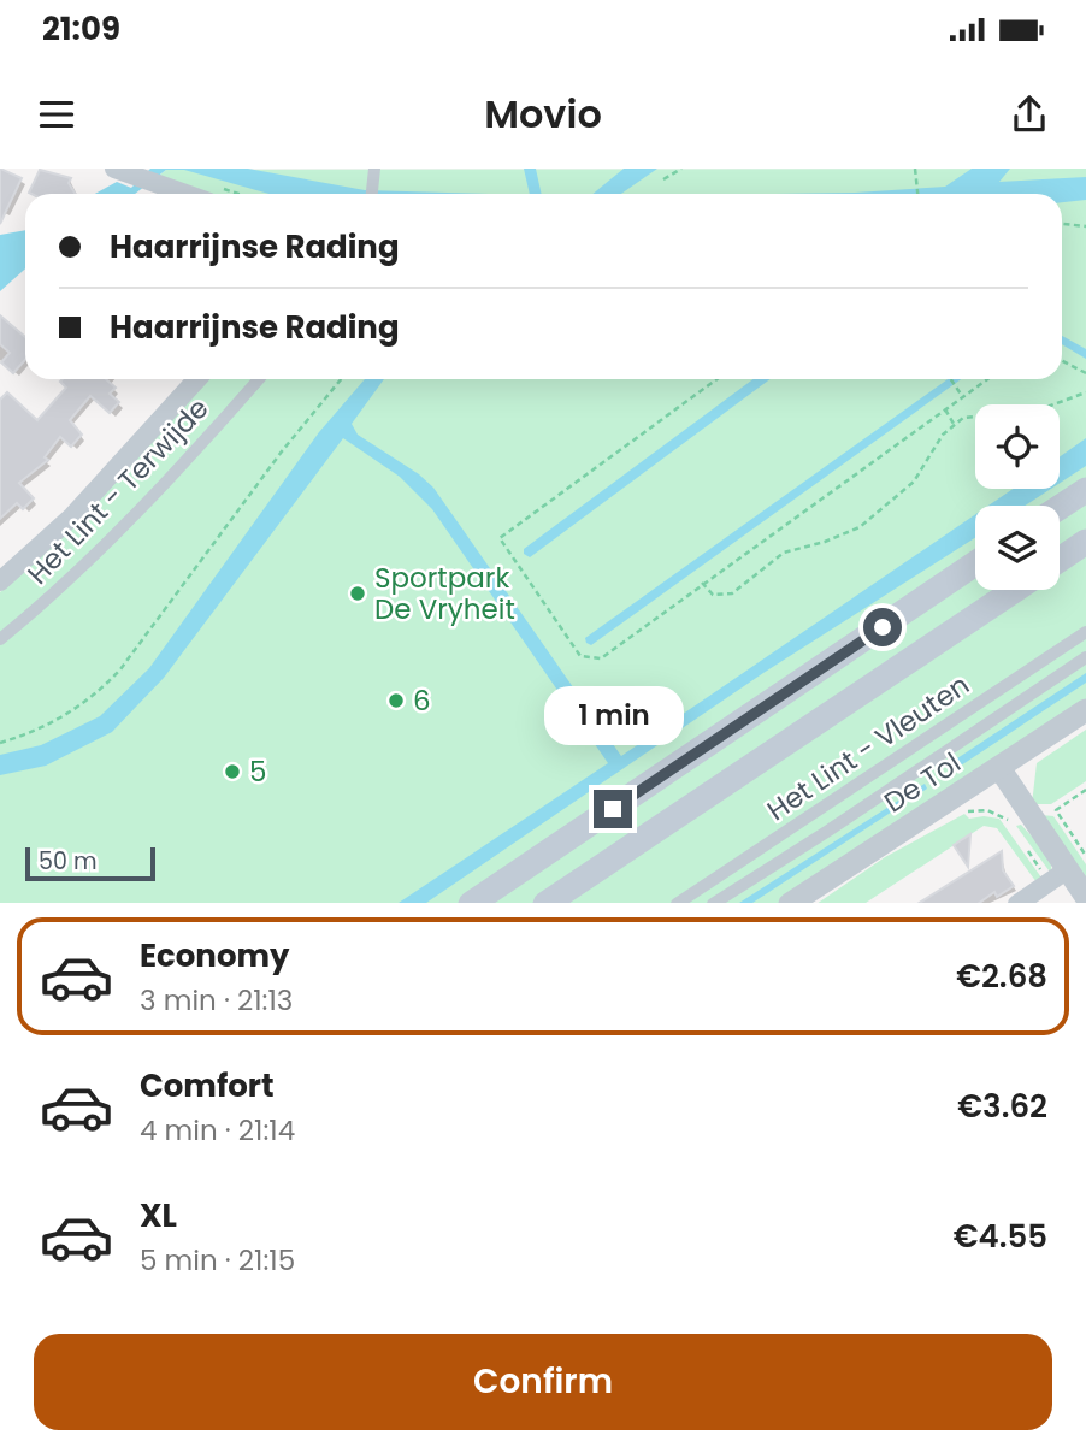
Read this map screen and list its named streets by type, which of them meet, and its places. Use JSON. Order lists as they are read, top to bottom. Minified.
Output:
{"streets":{"street":["Het Lint - Terwijde","Het Lint - Vleuten","De Tol"]},"places":["Sportpark De Vryheit","6","5"],"scale_bar":"50 m","page":{"status":"21:09","header":"Movio","banner":["Haarrijnse Rading","Haarrijnse Rading"],"bubble":"1 min","scale":"50 m","list":[{"name":"Economy","note":"3 min · 21:13","value":"€2.68"},{"name":"Comfort","note":"4 min · 21:14","value":"€3.62"},{"name":"XL","note":"5 min · 21:15","value":"€4.55"}],"buttons":"Confirm"}}
